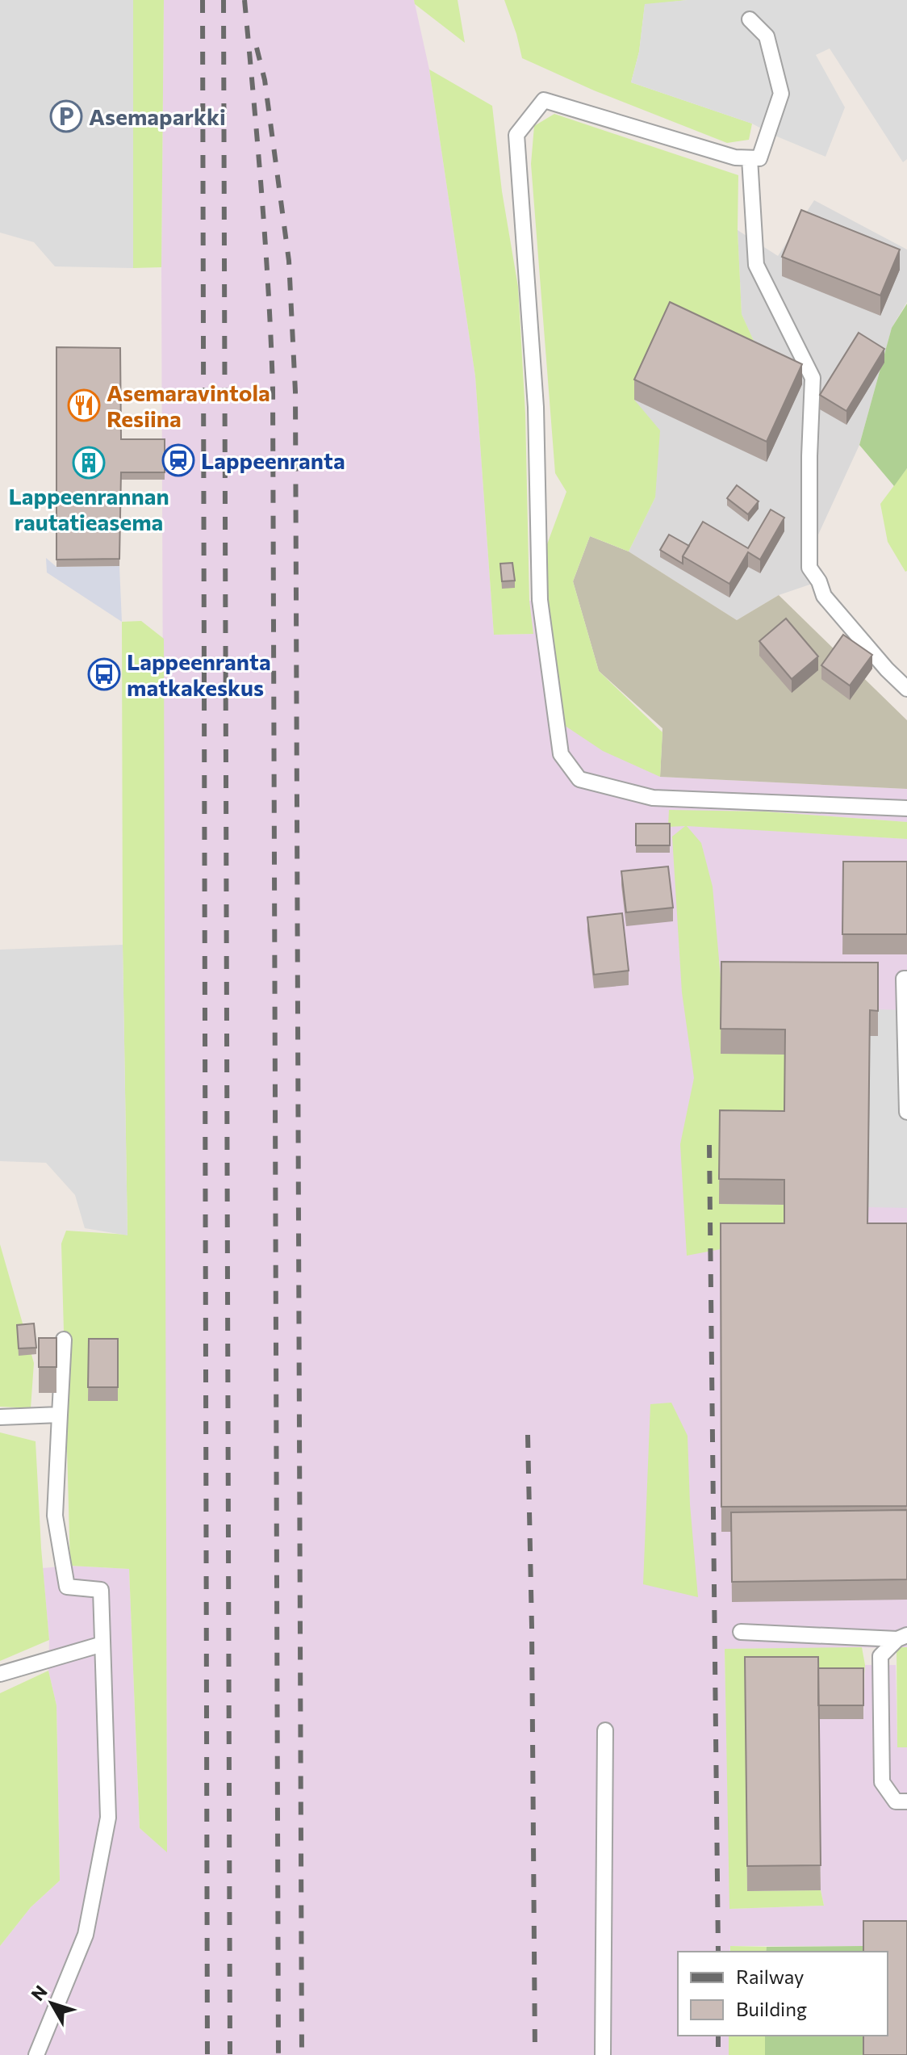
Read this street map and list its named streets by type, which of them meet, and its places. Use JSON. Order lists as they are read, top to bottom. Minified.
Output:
{"places":{"parking":["Asemaparkki"],"restaurant":["Asemaravintola Resiina"],"station":["Lappeenranta"],"building":["Lappeenrannan rautatieasema"],"bus stop":["Lappeenranta matkakeskus"]},"legend":["Railway","Building"],"north":"top left"}
